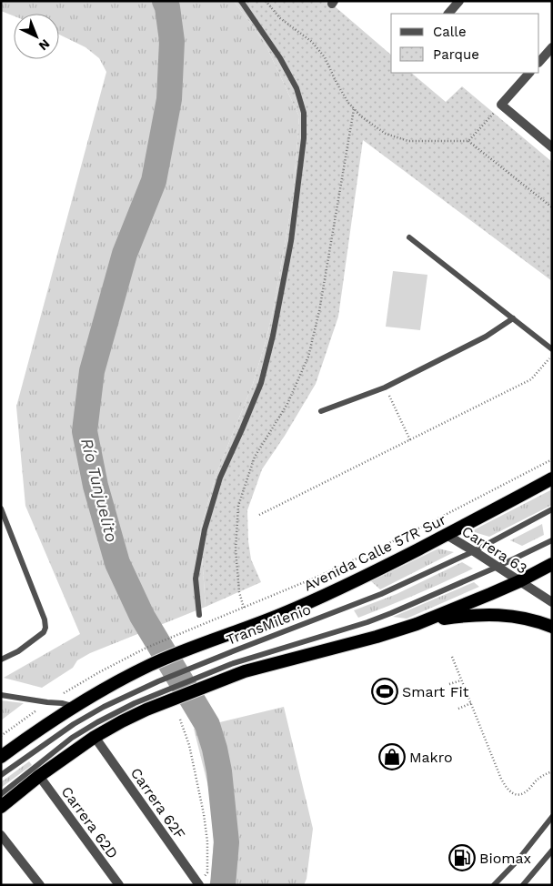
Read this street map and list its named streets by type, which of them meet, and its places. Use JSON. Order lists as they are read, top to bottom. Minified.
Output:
{"streets":{"highway":["Avenida Calle 57R Sur"],"street":["Carrera 63","Carrera 62F","Carrera 62D"],"lane":["TransMilenio"]},"crossings":[["Carrera 63","Avenida Calle 57R Sur"],["Carrera 63","TransMilenio"]],"water":["Río Tunjuelito"],"places":{"sports":["Smart Fit"],"shop":["Makro"],"fuel station":["Biomax"]},"legend":["Calle","Parque"],"north":"bottom right"}
